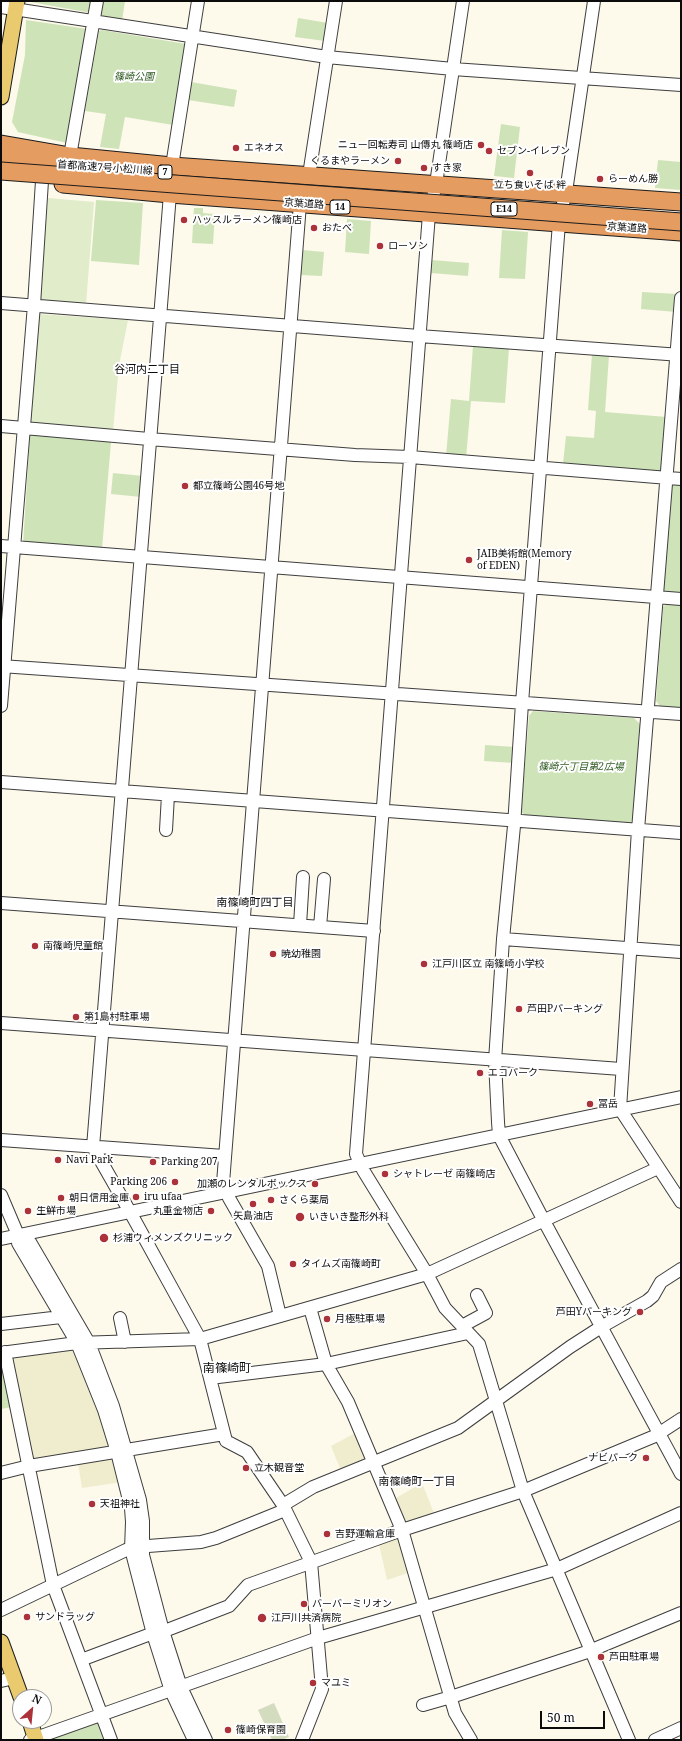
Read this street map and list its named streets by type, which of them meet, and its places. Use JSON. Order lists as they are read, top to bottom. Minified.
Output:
{"streets":{"highway":["首都高速7号小松川線","7","京葉道路","14","E14"]},"crossings":[["首都高速7号小松川線","京葉道路"]],"districts":["谷河内二丁目","南篠崎町四丁目","南篠崎町","南篠崎町一丁目"],"parks":["篠崎公園","篠崎六丁目第2広場"],"places":["ニュー回転寿司 山傳丸 篠崎店","エネオス","セブン-イレブン","くるまやラーメン","すき家","立ち食いそば 絆","らーめん勝","ハッスルラーメン篠崎店","おたべ","ローソン","都立篠崎公園46号地","JAIB美術館(Memory of EDEN)","南篠崎児童館","暁幼稚園","江戸川区立 南篠崎小学校","芦田Pパーキング","第1島村駐車場","エコパーク","冨岳","Navi Park","Parking 207","シャトレーゼ 南篠崎店","Parking 206","加瀬のレンタルボックス","iru ufaa","朝日信用金庫","さくら薬局","矢島油店","生鮮市場","丸重金物店","いきいき整形外科","杉浦ウィメンズクリニック","タイムズ南篠崎町","芦田Yパーキング","月極駐車場","ナビパーク","立木観音堂","天祖神社","吉野運輸倉庫","バーバーミリオン","サンドラッグ","江戸川共済病院","芦田駐車場","マユミ","篠崎保育園"],"scale_bar":"50 m","north":"top right"}
